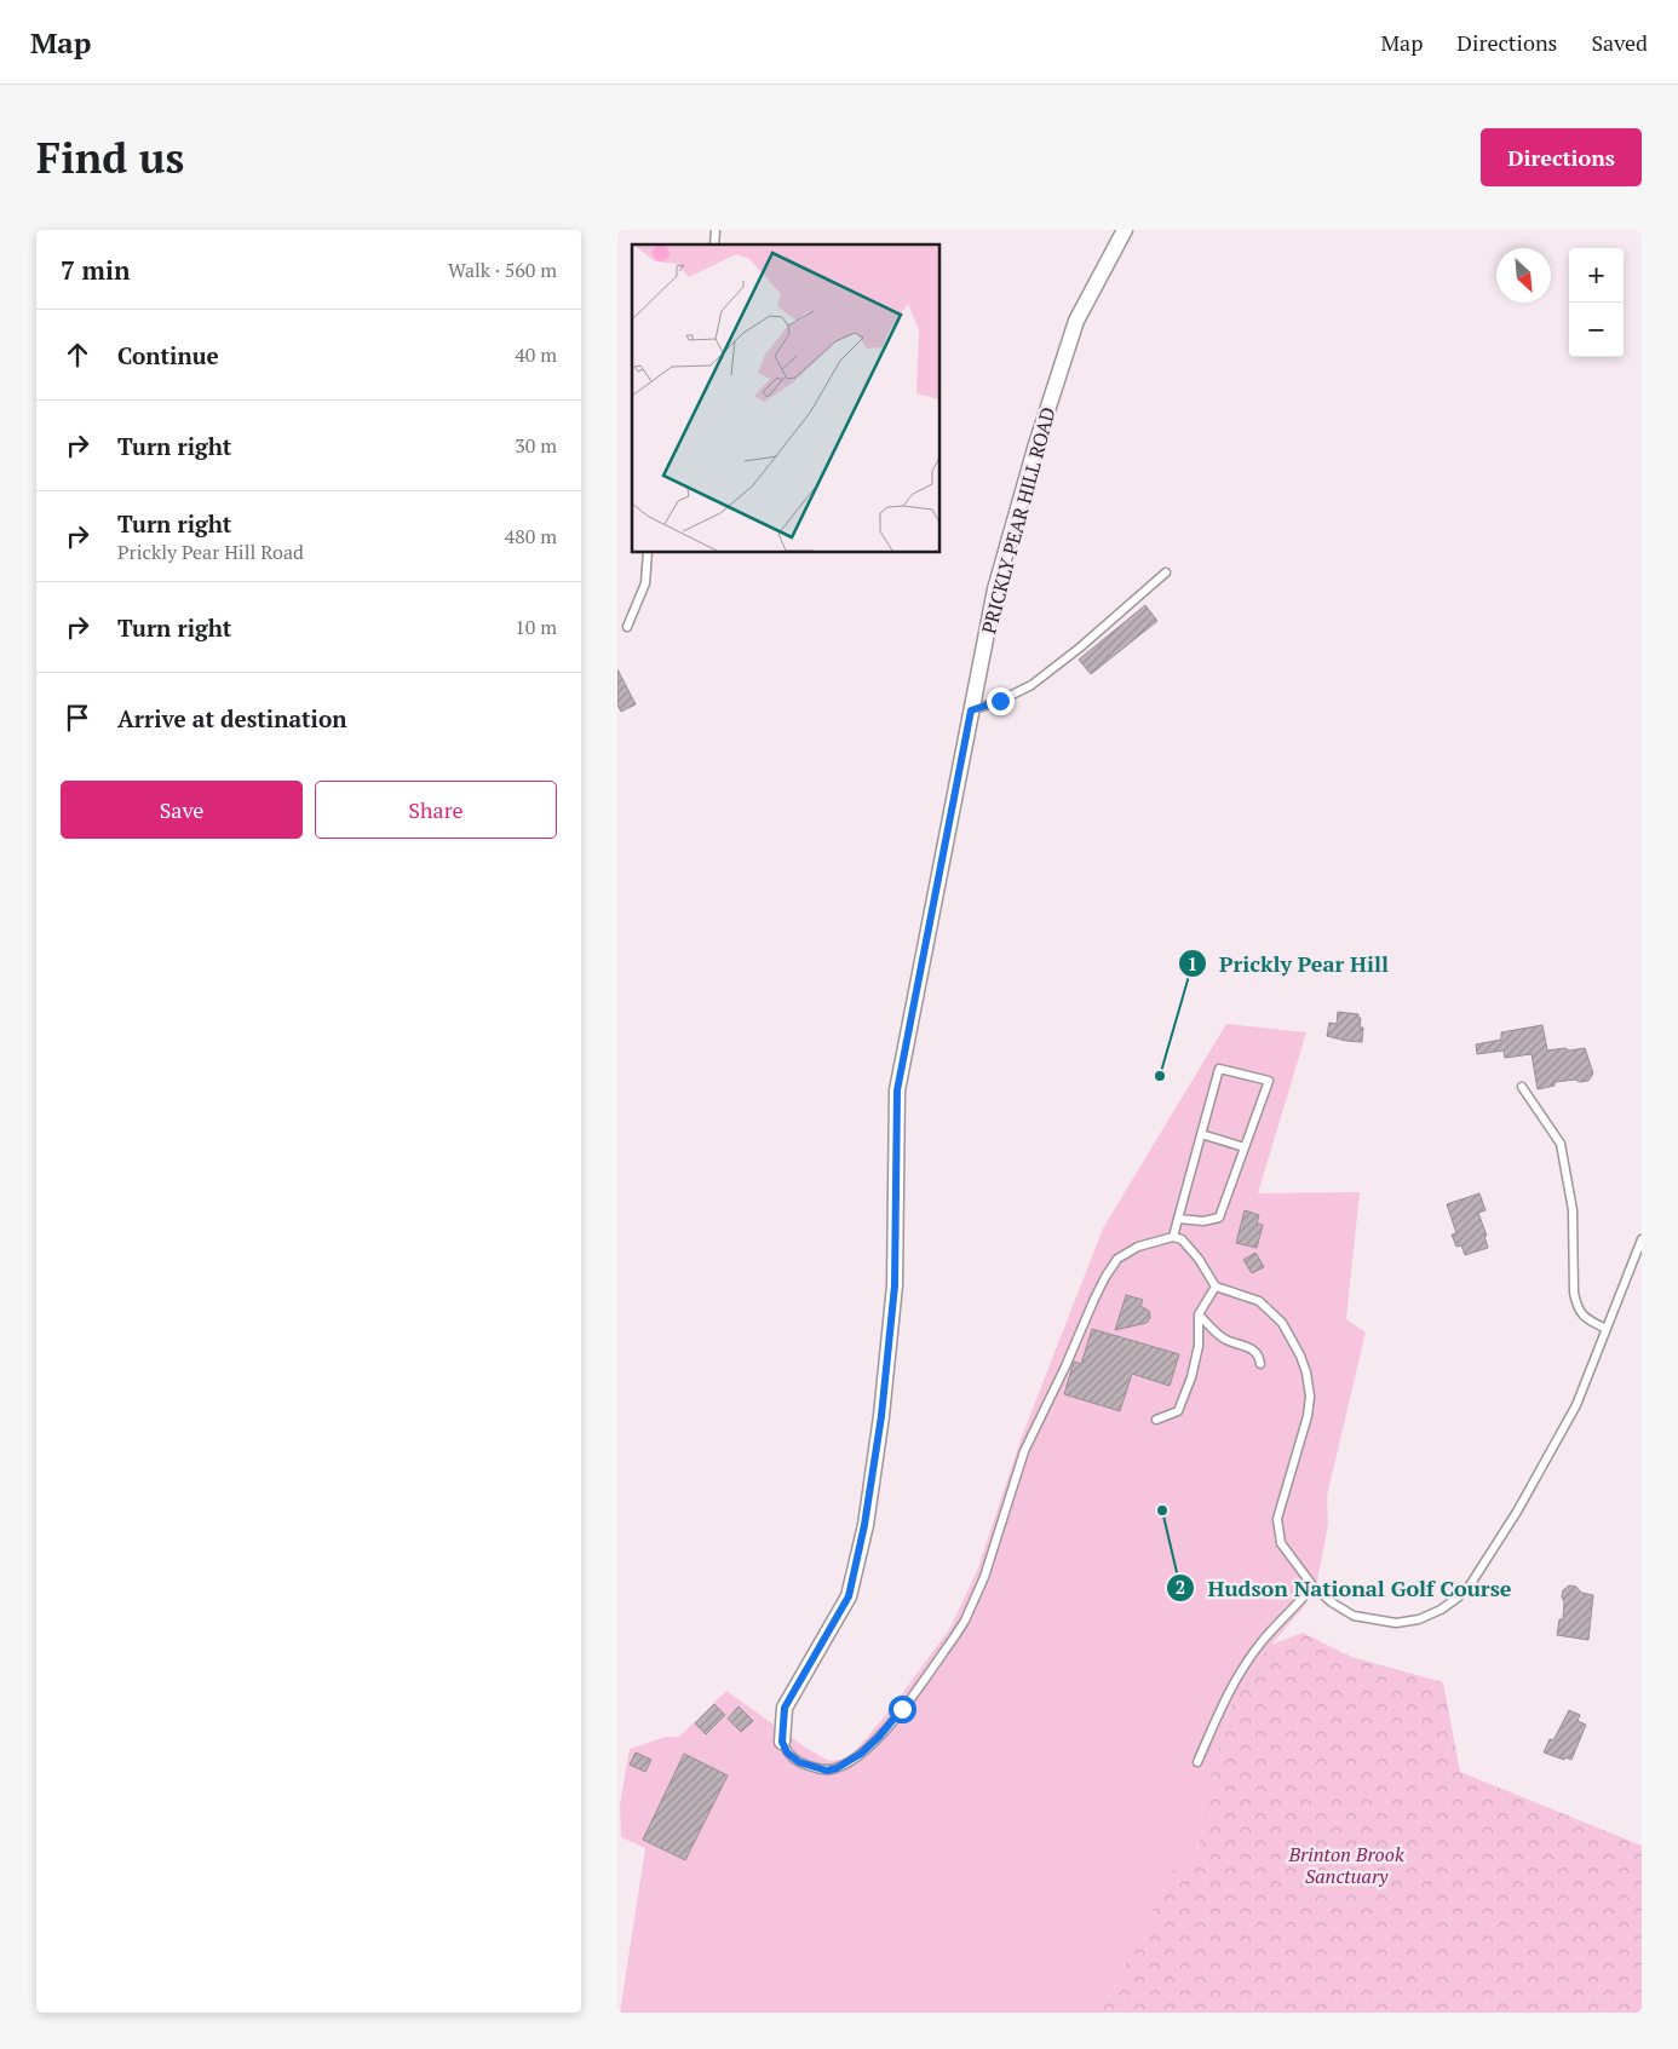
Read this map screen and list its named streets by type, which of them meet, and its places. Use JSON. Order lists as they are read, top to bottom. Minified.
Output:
{"streets":{"street":["PRICKLY PEAR HILL ROAD"]},"parks":["Brinton Brook Sanctuary"],"places":["Prickly Pear Hill","Hudson National Golf Course"],"north":"bottom right","page":{"header":"Map","nav":["Map","Directions","Saved"],"buttons":["Directions",["Save","Share"]],"title":"Find us","heading":["7 min","Walk · 560 m"],"map_buttons":["+","−"],"list":[["Continue","40 m"],["Turn right","30 m"],["Turn right","Prickly Pear Hill Road","480 m"],["Turn right","10 m"],"Arrive at destination"]}}
